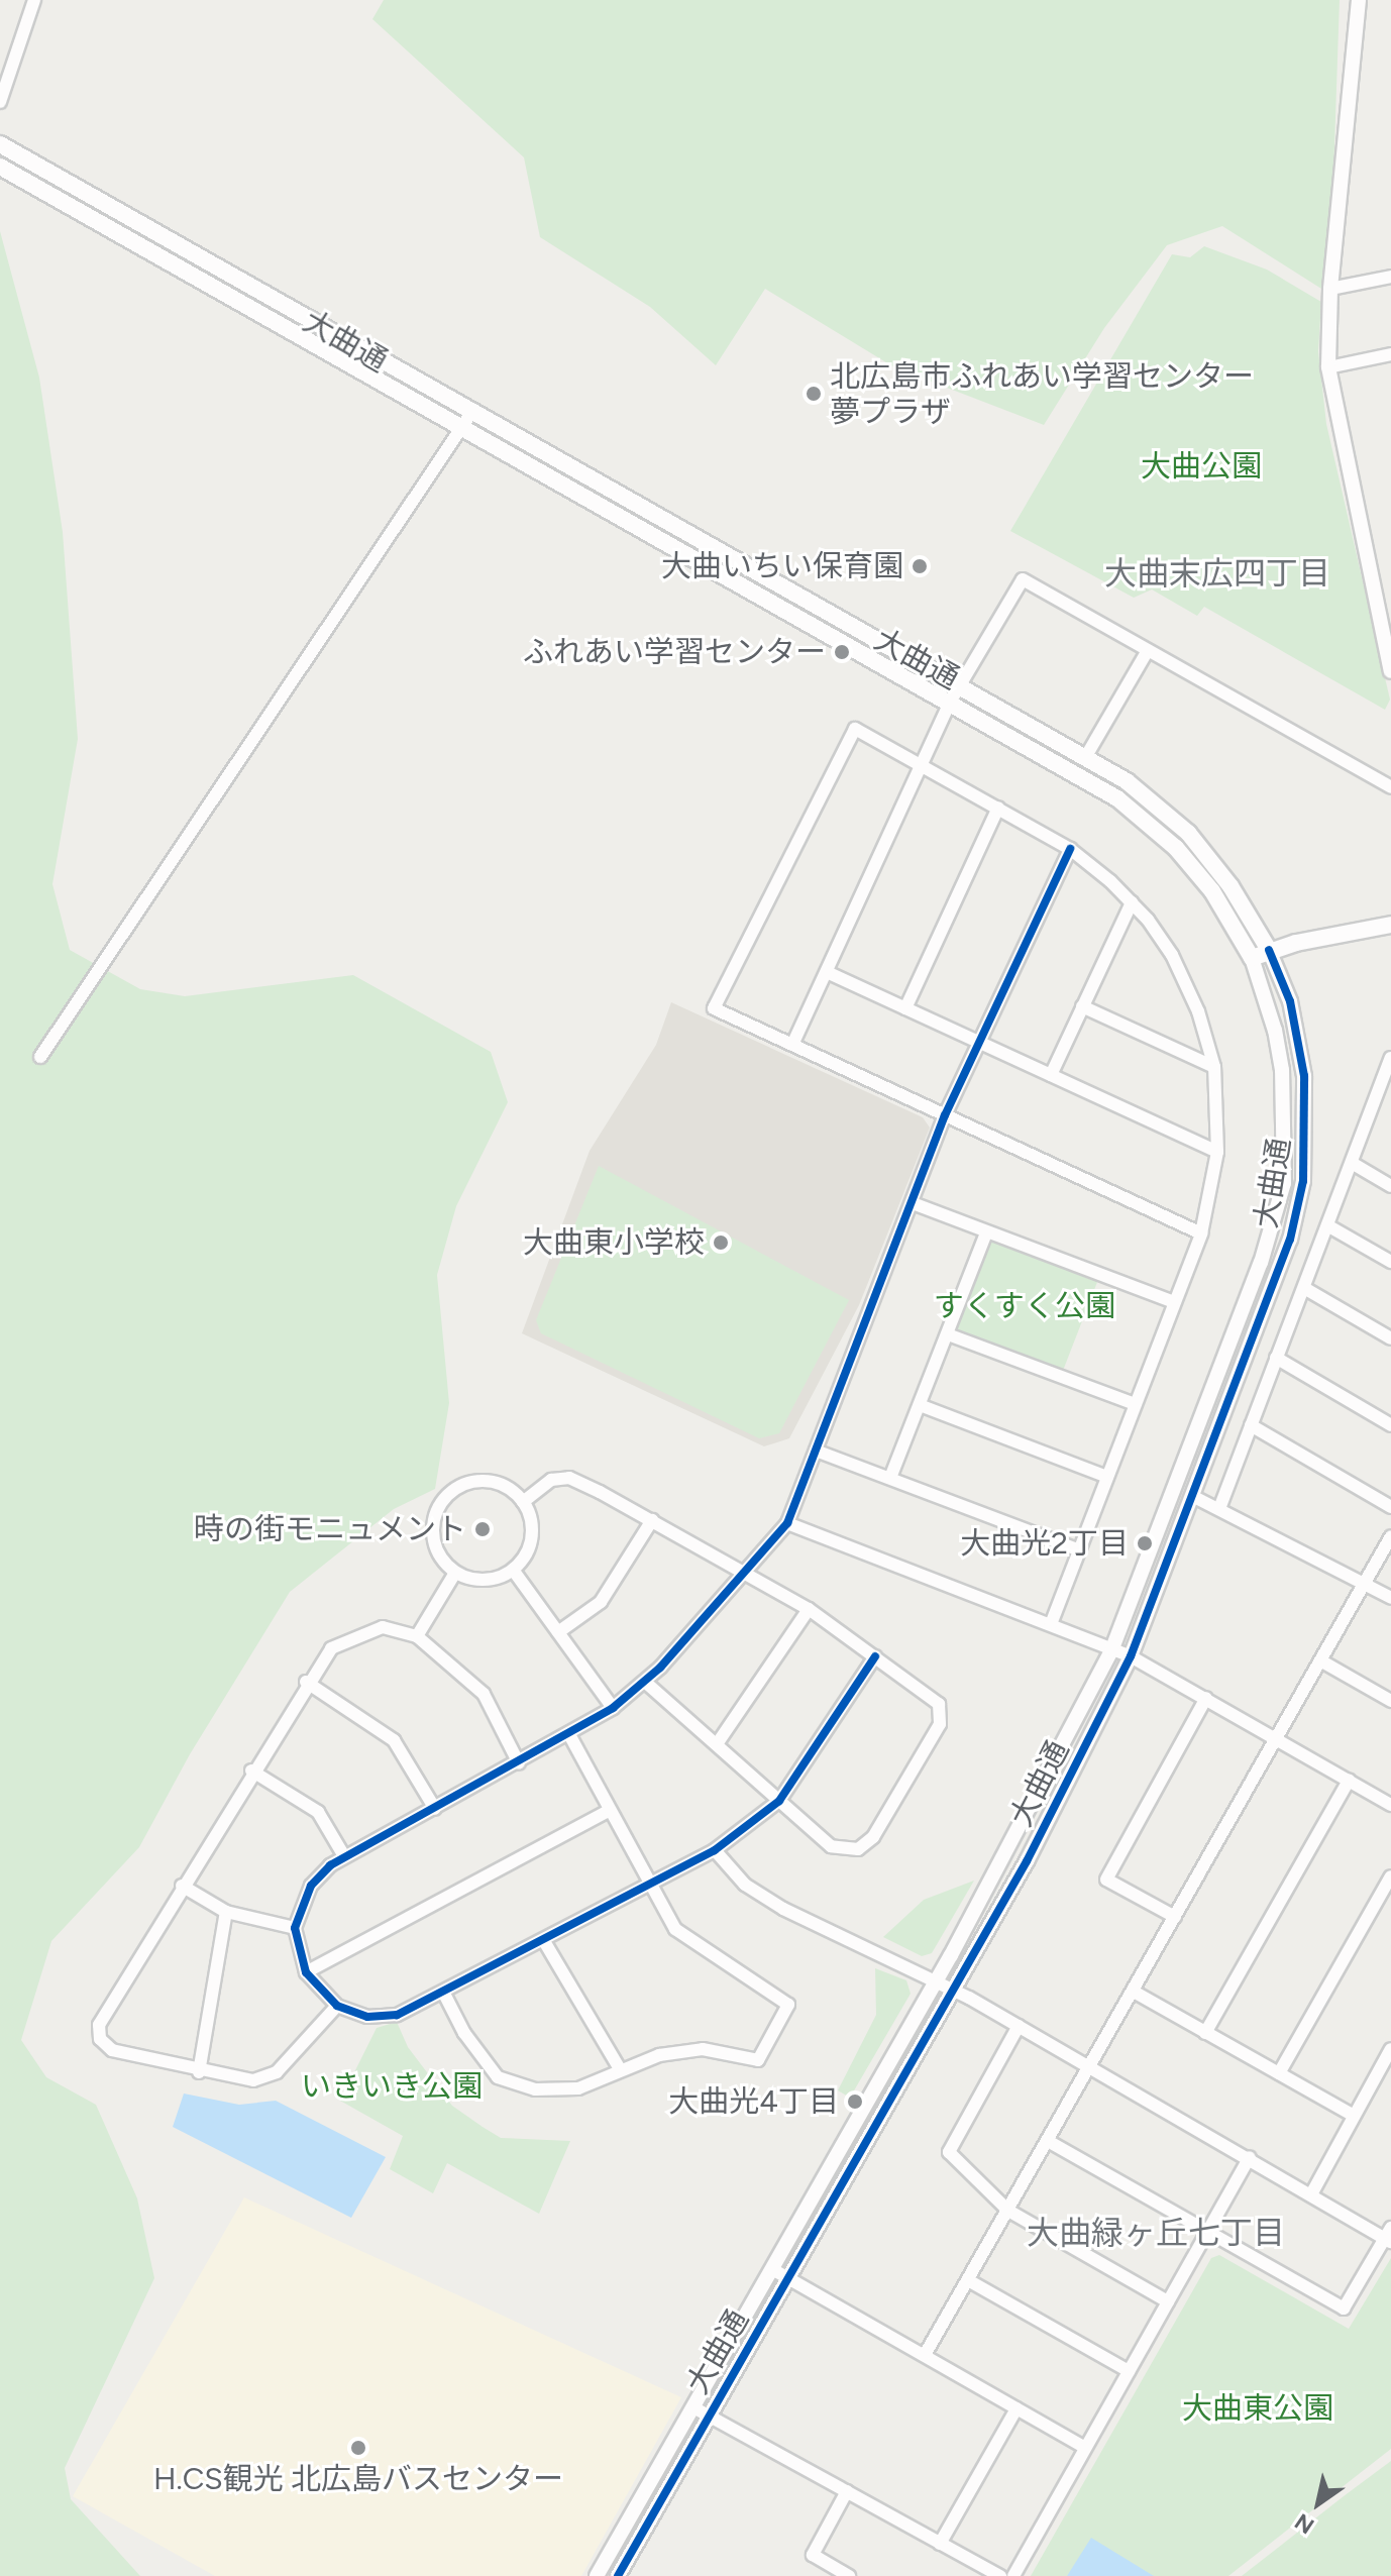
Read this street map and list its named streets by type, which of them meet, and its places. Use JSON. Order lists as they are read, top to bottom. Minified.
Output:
{"streets":{"main road":["大曲通"]},"districts":["大曲末広四丁目","大曲緑ヶ丘七丁目"],"parks":["大曲公園","すくすく公園","いきいき公園","大曲東公園"],"places":["北広島市ふれあい学習センター 夢プラザ","大曲いちい保育園","ふれあい学習センター","大曲東小学校","時の街モニュメント","大曲光2丁目","大曲光4丁目","H.CS観光 北広島バスセンター"],"north":"bottom left"}
